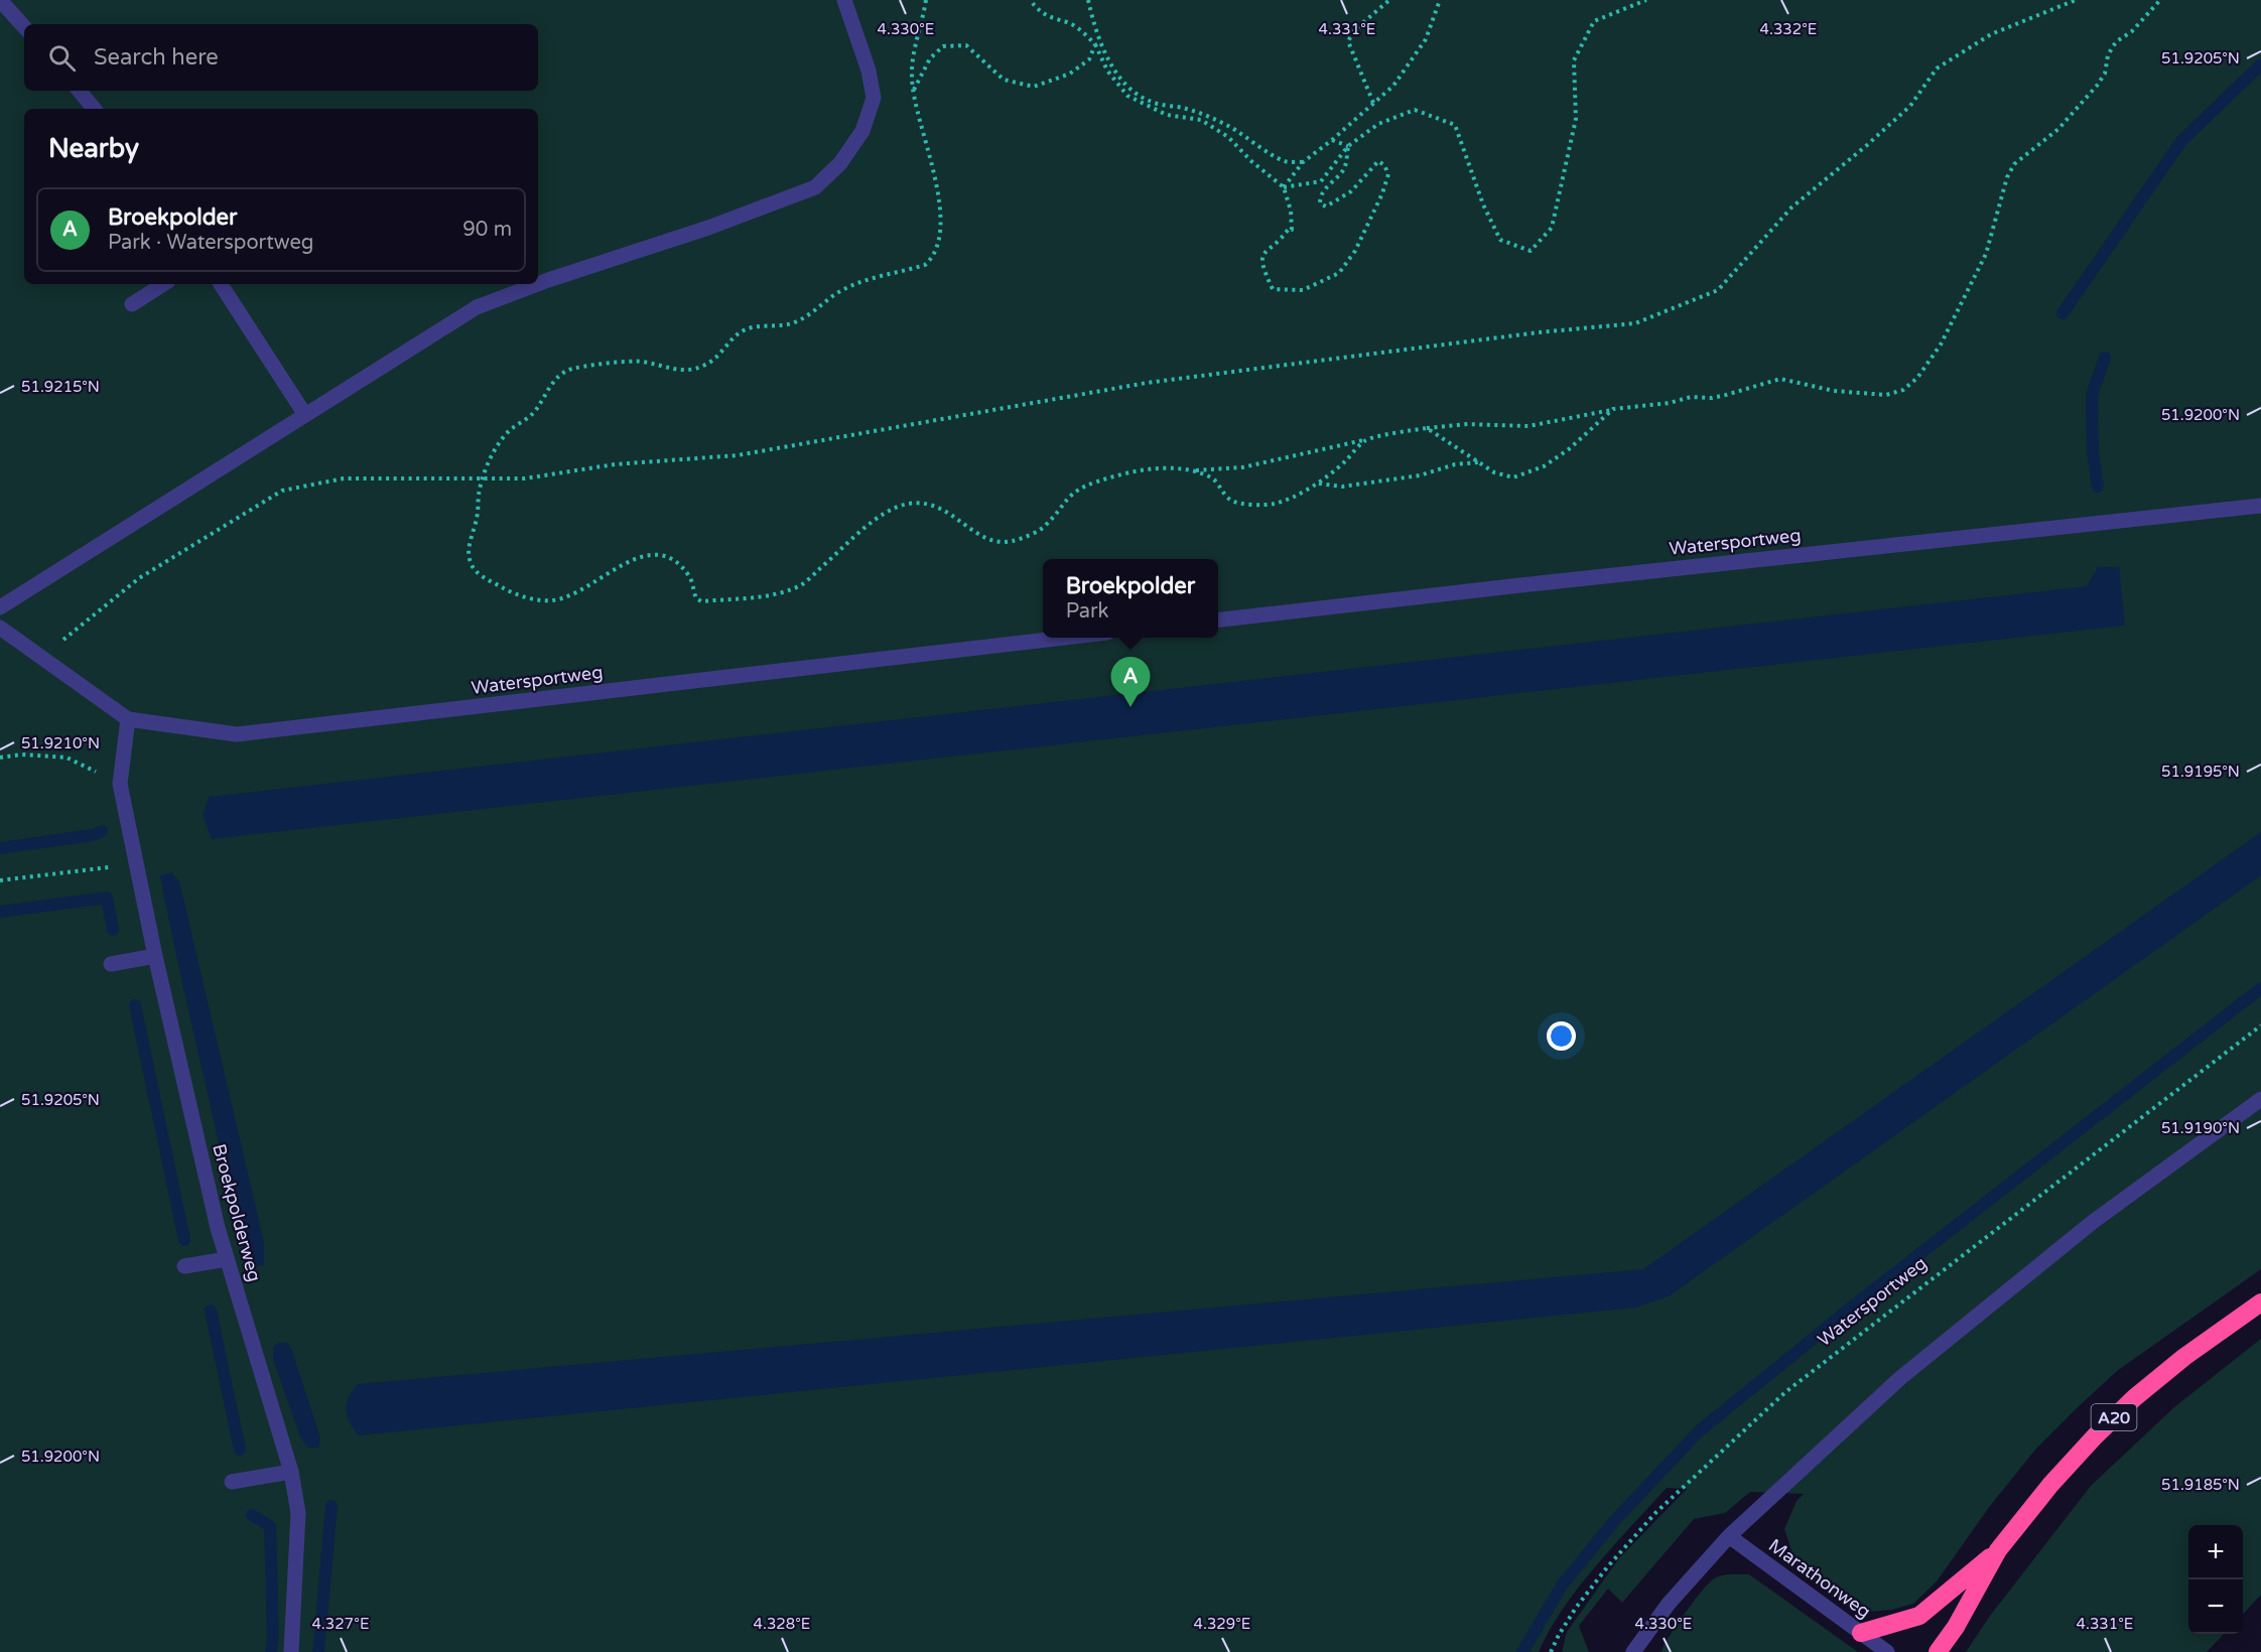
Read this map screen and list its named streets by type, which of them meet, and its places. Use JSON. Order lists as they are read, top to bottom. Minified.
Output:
{"streets":{"highway":["A20"],"street":["Watersportweg","Broekpolderweg","Marathonweg"]},"crossings":[["Watersportweg","Broekpolderweg"],["A20","Marathonweg"]],"page":{"search":"Search here","heading":"Nearby","list":[{"mark":"A","name":"Broekpolder","note":"Park · Watersportweg","value":"90 m"}],"popup":["Broekpolder","Park"],"pins":"A","map_buttons":["+","−"]},"coordinates":["4.332°E","4.330°E","4.331°E","51.9205°N","51.9215°N","51.9200°N","51.9210°N","51.9195°N","51.9190°N","51.9185°N","4.327°E","4.328°E","4.329°E"]}
